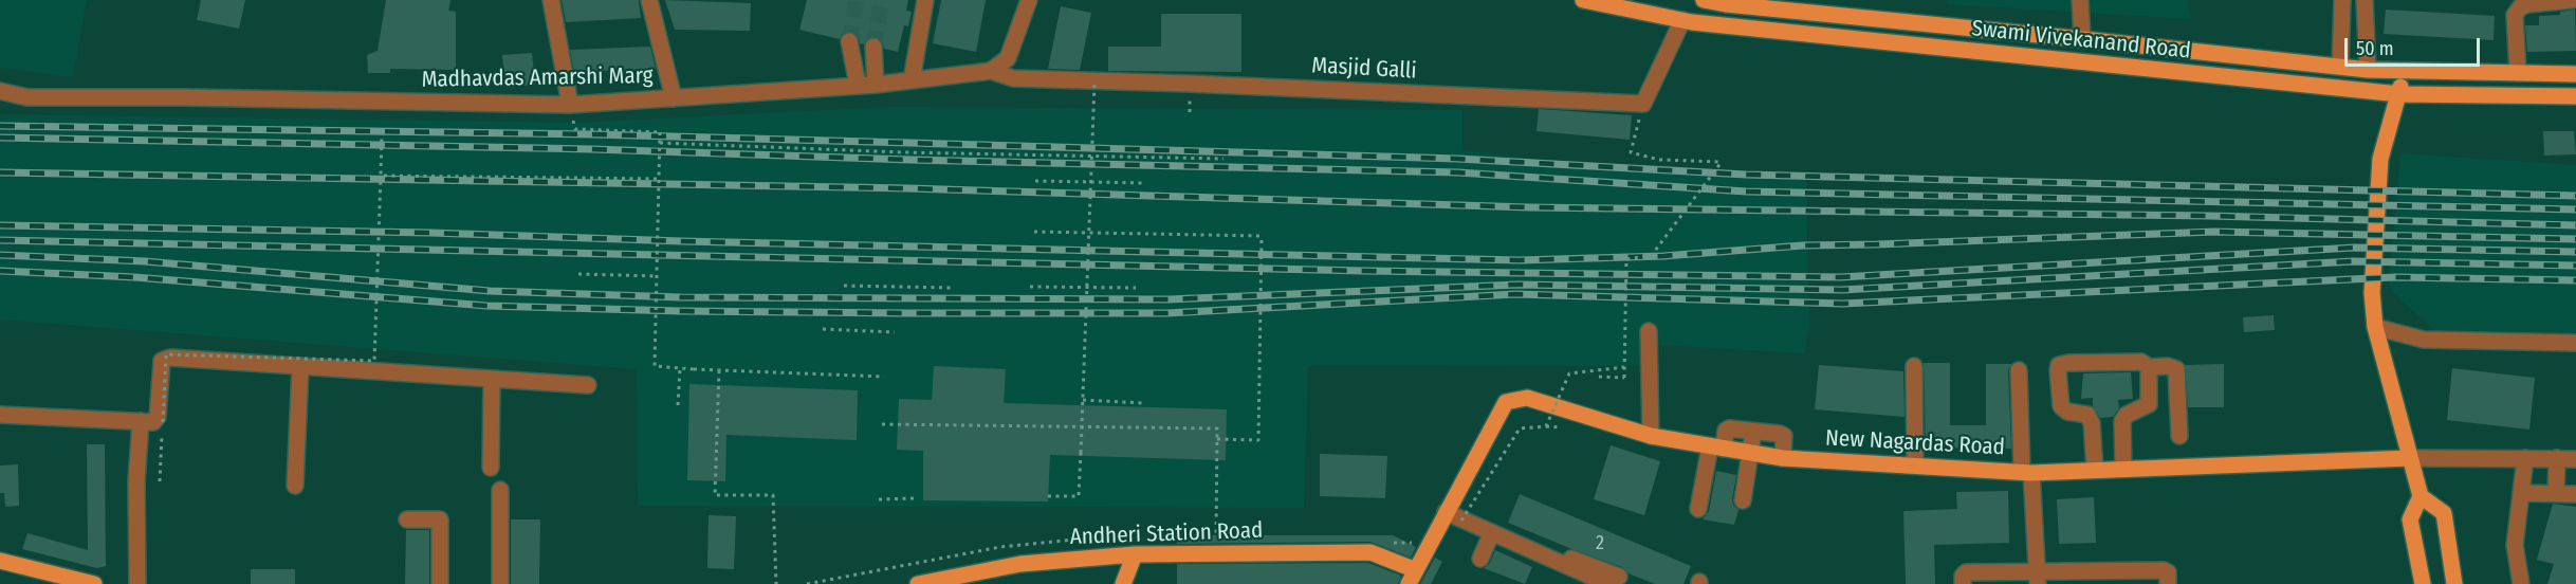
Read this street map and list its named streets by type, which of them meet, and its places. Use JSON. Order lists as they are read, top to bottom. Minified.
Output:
{"streets":{"main road":["Swami Vivekanand Road","New Nagardas Road","Andheri Station Road"],"street":["Masjid Galli","Madhavdas Amarshi Marg"]},"crossings":[["Masjid Galli","Madhavdas Amarshi Marg"]],"house_numbers":["2"],"scale_bar":"50 m"}
